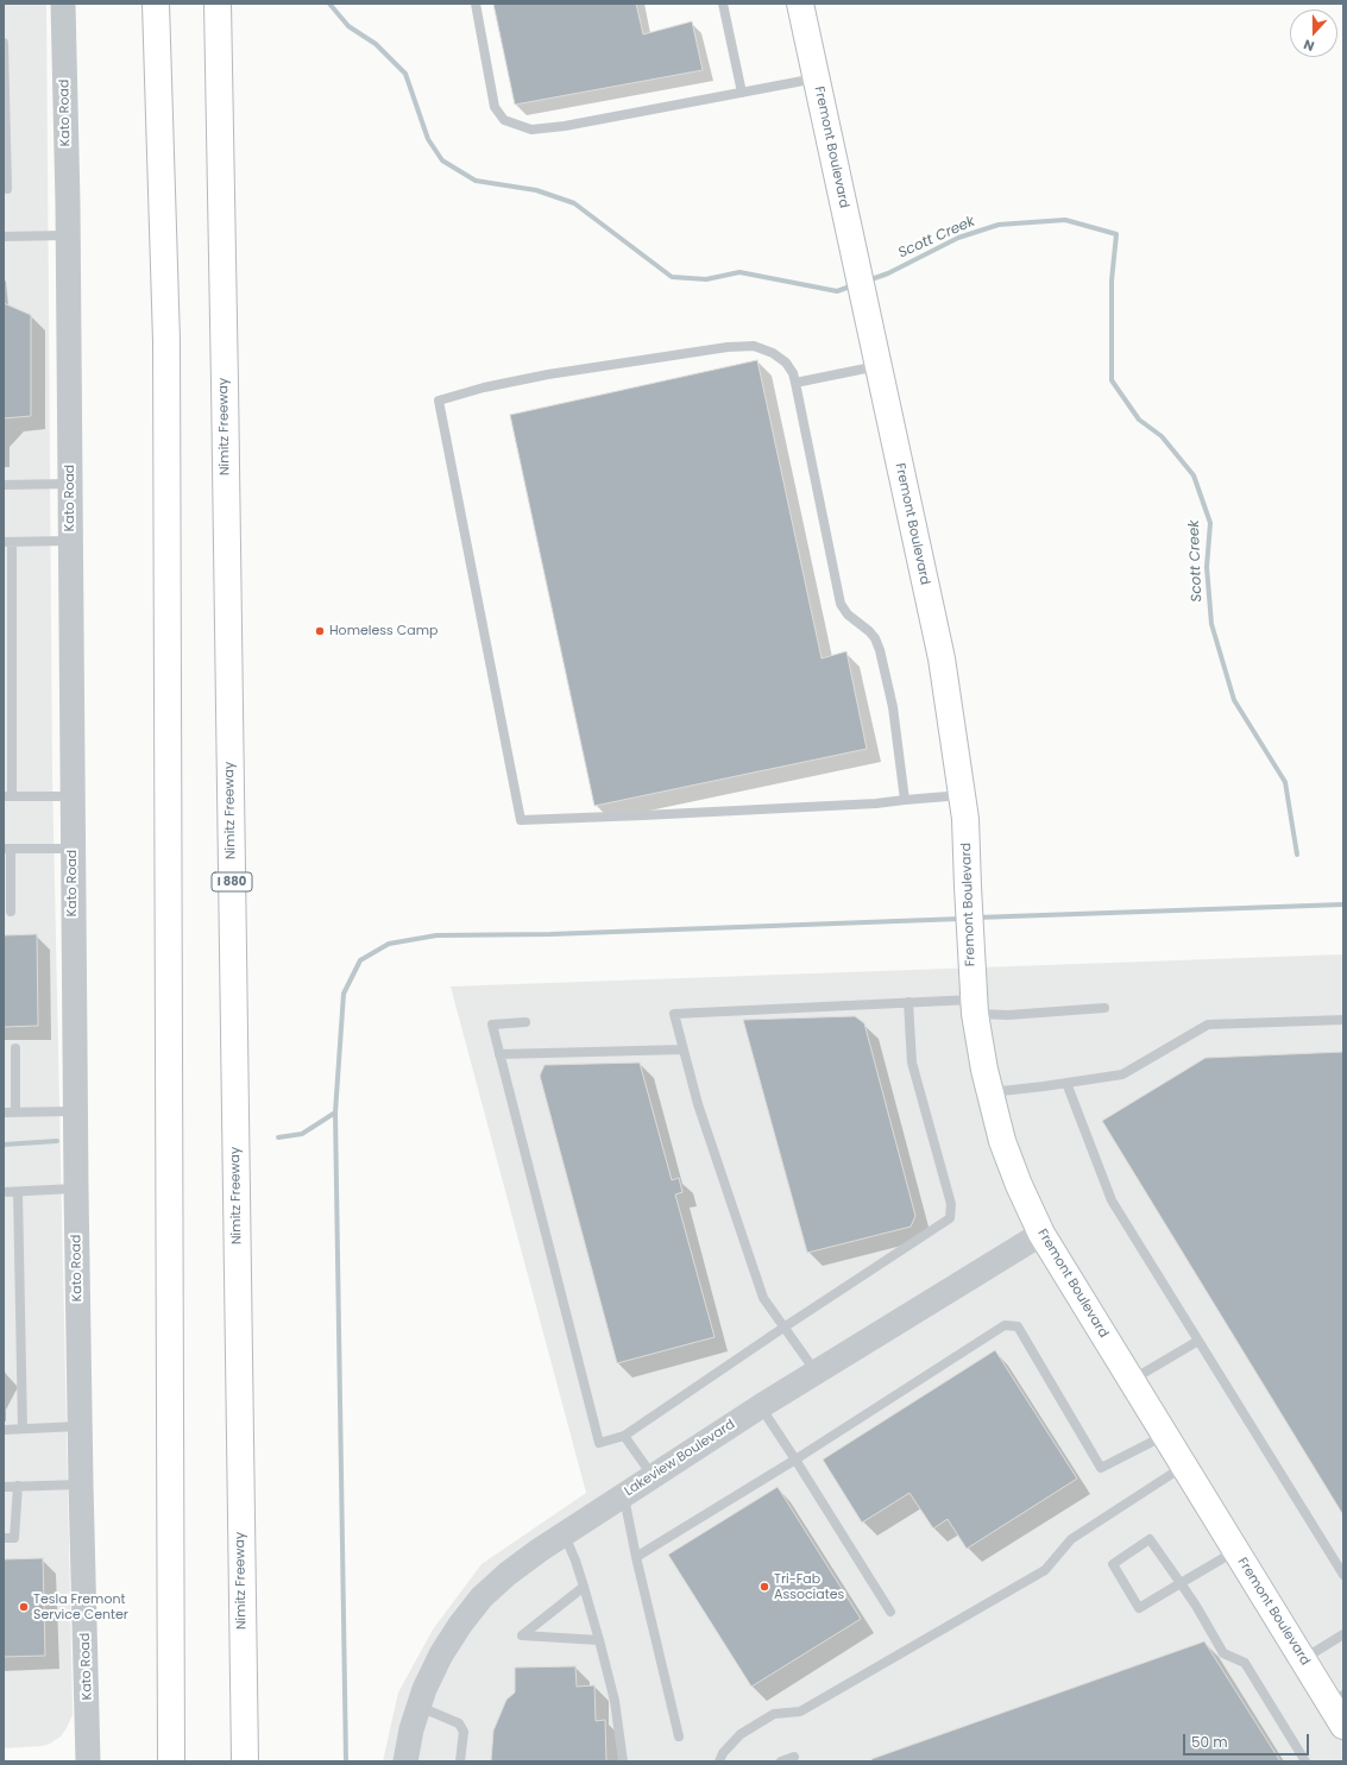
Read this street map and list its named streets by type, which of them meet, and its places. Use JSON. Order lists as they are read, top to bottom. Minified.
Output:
{"streets":{"main road":["Fremont Boulevard","Nimitz Freeway","I 880"],"street":["Kato Road","Lakeview Boulevard"]},"crossings":[["Fremont Boulevard","Lakeview Boulevard"]],"water":["Scott Creek"],"places":["Homeless Camp","Tri-Fab Associates","Tesla Fremont Service Center"],"scale_bar":"50 m","north":"bottom"}
